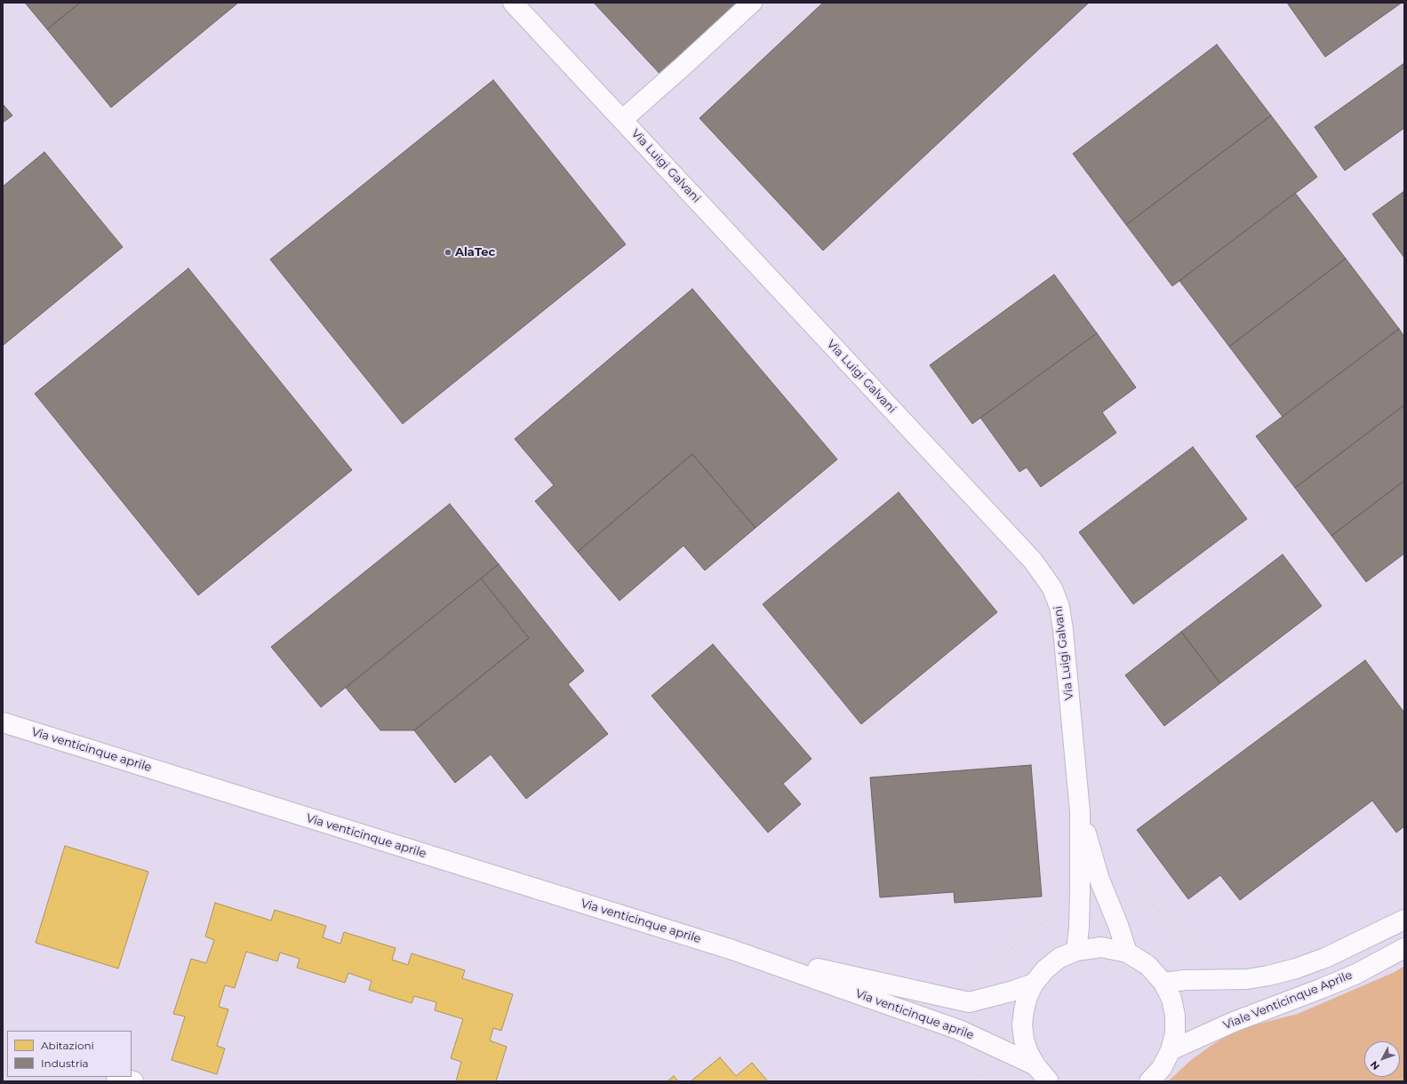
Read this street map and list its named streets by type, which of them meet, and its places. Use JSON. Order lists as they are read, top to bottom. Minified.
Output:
{"streets":{"street":["Via Luigi Galvani","Via venticinque aprile","Viale Venticinque Aprile"]},"places":["AlaTec"],"legend":["Abitazioni","Industria"],"north":"bottom left"}
